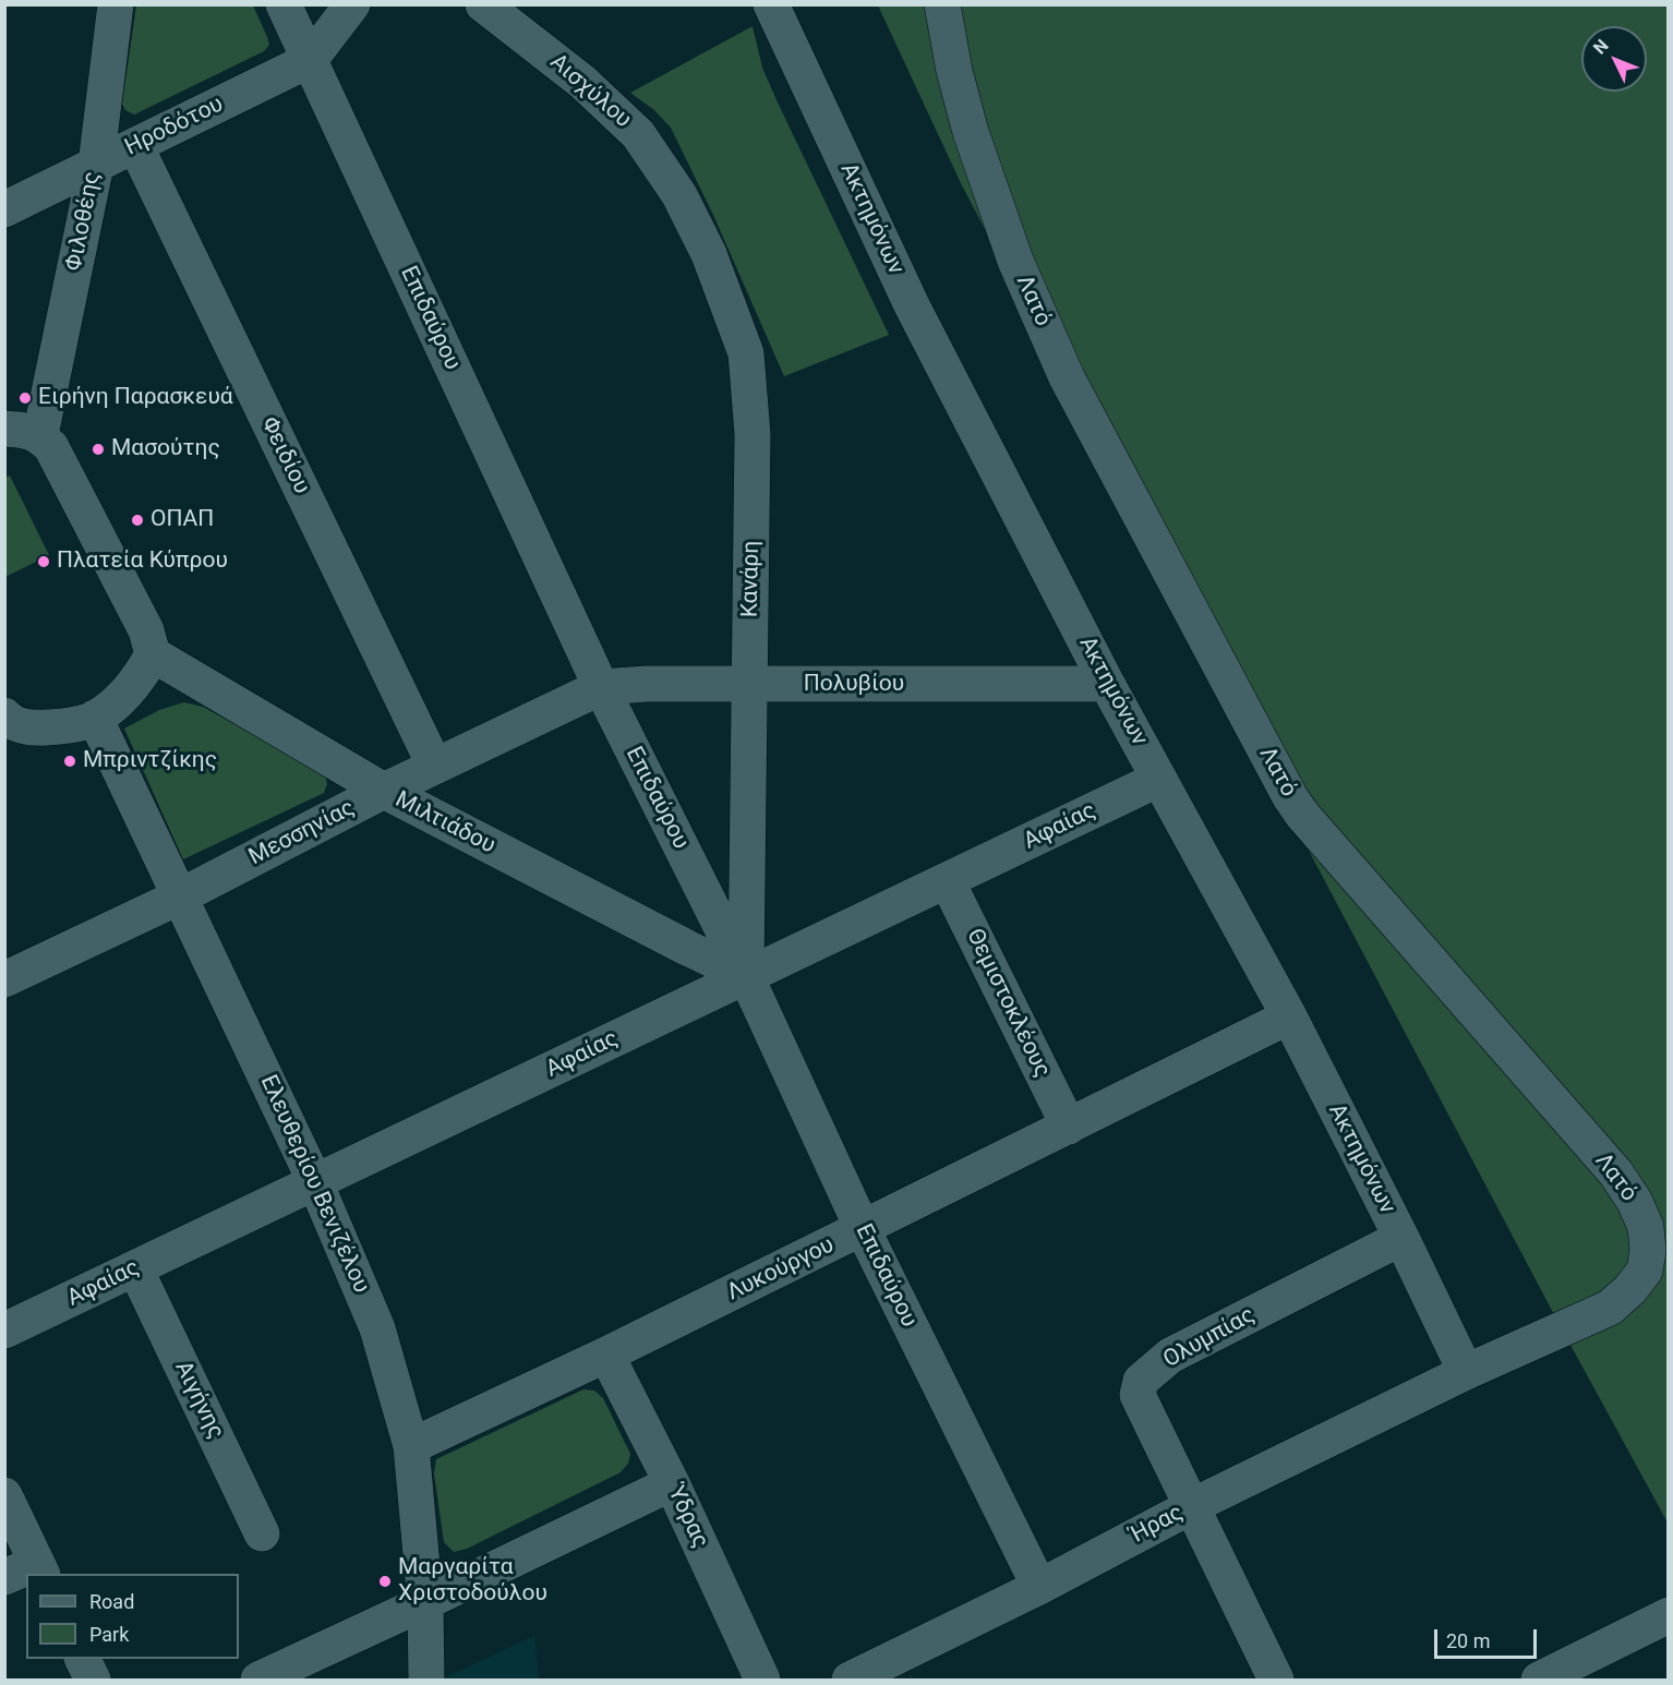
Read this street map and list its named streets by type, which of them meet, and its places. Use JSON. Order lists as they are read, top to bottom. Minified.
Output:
{"streets":{"street":["Αισχύλου","Ηροδότου","Ακτημόνων","Φιλοθέης","Λατό","Επιδαύρου","Φειδίου","Κανάρη","Πολυβίου","Μιλτιάδου","Αφαίας","Μεσσηνίας","Θεμιστοκλέους","Ελευθερίου Βενιζέλου","Λυκούργου","Ολυμπίας","Αιγήνης","Ύδρας","Ήρας"]},"crossings":[["Αισχύλου","Κανάρη"],["Ηροδότου","Φιλοθέης"],["Ηροδότου","Επιδαύρου"],["Ηροδότου","Φειδίου"],["Ακτημόνων","Λατό"],["Ακτημόνων","Πολυβίου"],["Ακτημόνων","Αφαίας"],["Ακτημόνων","Λυκούργου"],["Ακτημόνων","Ολυμπίας"],["Ακτημόνων","Ήρας"],["Λατό","Ήρας"],["Επιδαύρου","Κανάρη"],["Επιδαύρου","Πολυβίου"],["Επιδαύρου","Μιλτιάδου"],["Επιδαύρου","Αφαίας"],["Επιδαύρου","Μεσσηνίας"],["Επιδαύρου","Λυκούργου"],["Επιδαύρου","Ήρας"],["Φειδίου","Μεσσηνίας"],["Κανάρη","Πολυβίου"],["Κανάρη","Μιλτιάδου"],["Κανάρη","Αφαίας"],["Πολυβίου","Μεσσηνίας"],["Μιλτιάδου","Αφαίας"],["Μιλτιάδου","Μεσσηνίας"],["Αφαίας","Θεμιστοκλέους"],["Αφαίας","Ελευθερίου Βενιζέλου"],["Αφαίας","Αιγήνης"],["Μεσσηνίας","Ελευθερίου Βενιζέλου"],["Θεμιστοκλέους","Λυκούργου"],["Ελευθερίου Βενιζέλου","Λυκούργου"],["Λυκούργου","Ύδρας"],["Ολυμπίας","Ήρας"]],"places":["Ειρήνη Παρασκευά","Μασούτης","ΟΠΑΠ","Πλατεία Κύπρου","Μπριντζίκης","Μαργαρίτα Χριστοδούλου"],"legend":["Road","Park"],"scale_bar":"20 m","north":"top left"}
